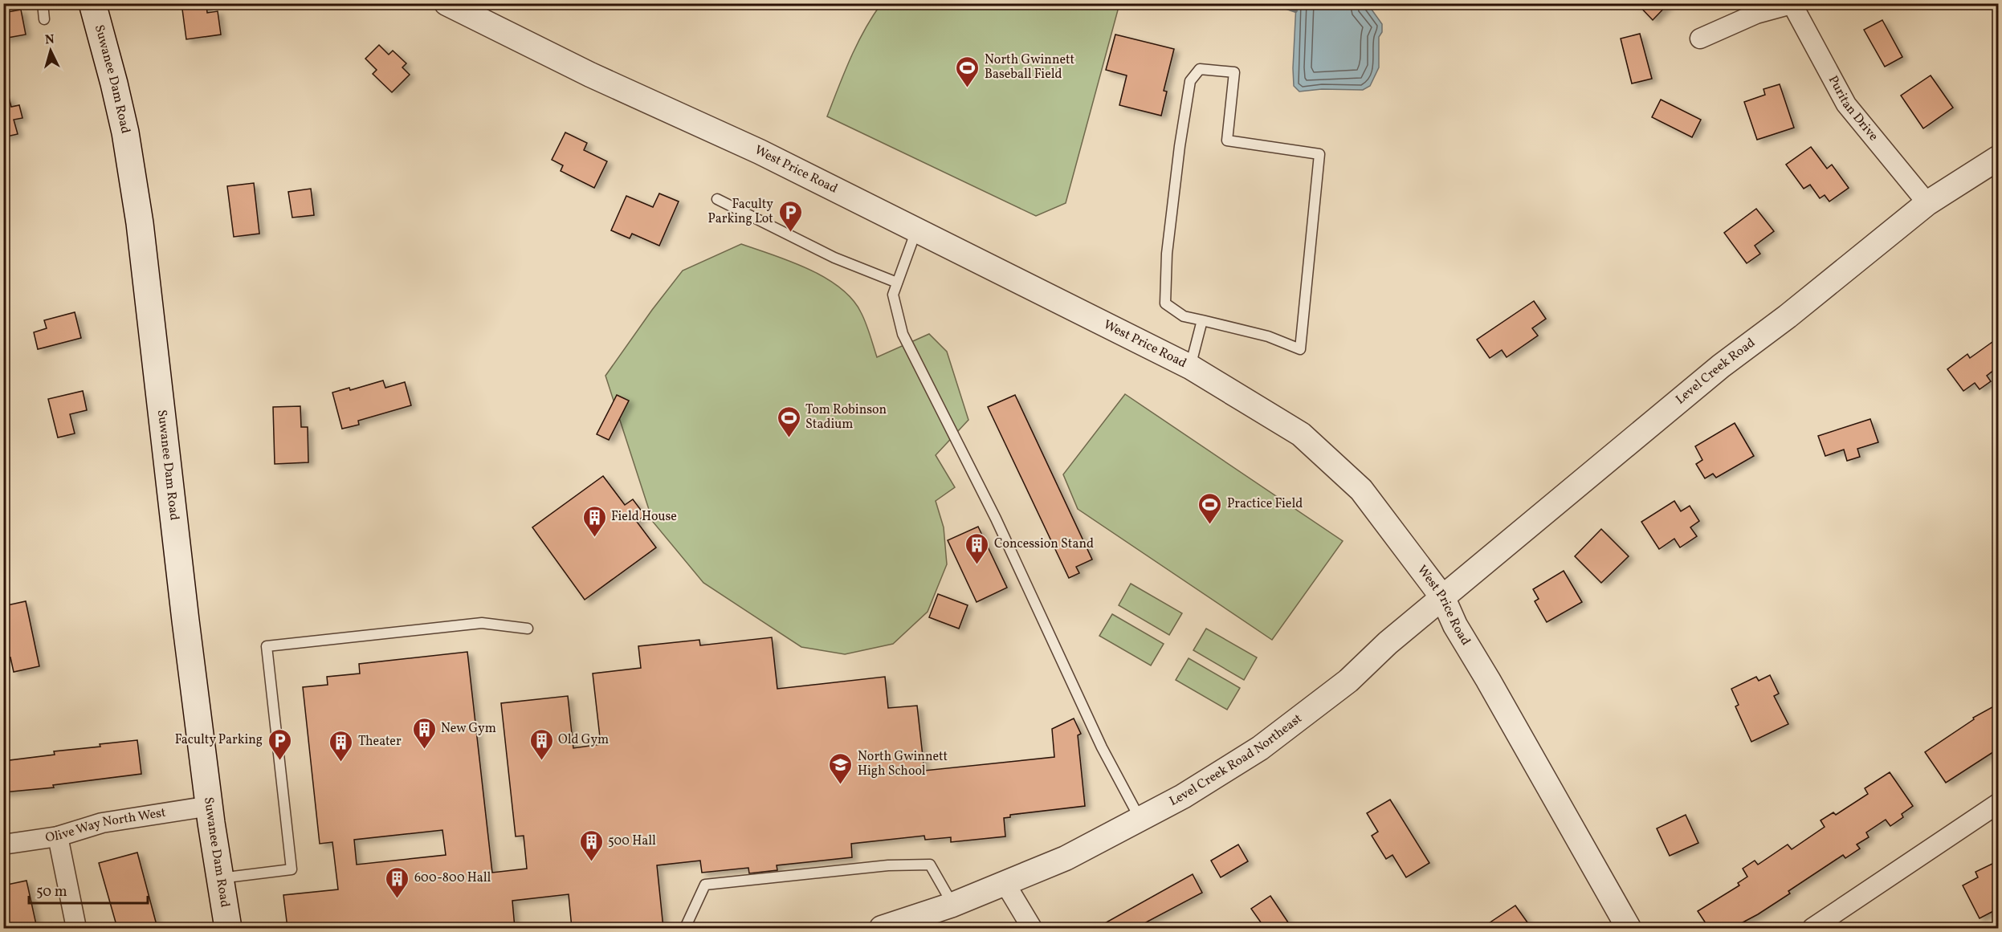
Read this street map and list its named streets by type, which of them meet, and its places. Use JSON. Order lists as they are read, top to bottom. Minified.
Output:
{"streets":{"main road":["Suwanee Dam Road"],"street":["Puritan Drive","West Price Road","Level Creek Road","Level Creek Road Northeast","Olive Way North West"]},"crossings":[["Suwanee Dam Road","Olive Way North West"],["Puritan Drive","Level Creek Road"],["West Price Road","Level Creek Road"],["West Price Road","Level Creek Road Northeast"],["Level Creek Road","Level Creek Road Northeast"]],"places":{"sports":["North Gwinnett Baseball Field","Tom Robinson Stadium","Practice Field"],"parking":["Faculty Parking Lot","Faculty Parking"],"building":["Field House","Concession Stand","New Gym","Old Gym","Theater","500 Hall","600-800 Hall"],"school or university":["North Gwinnett High School"]},"scale_bar":"50 m","north":"top"}
